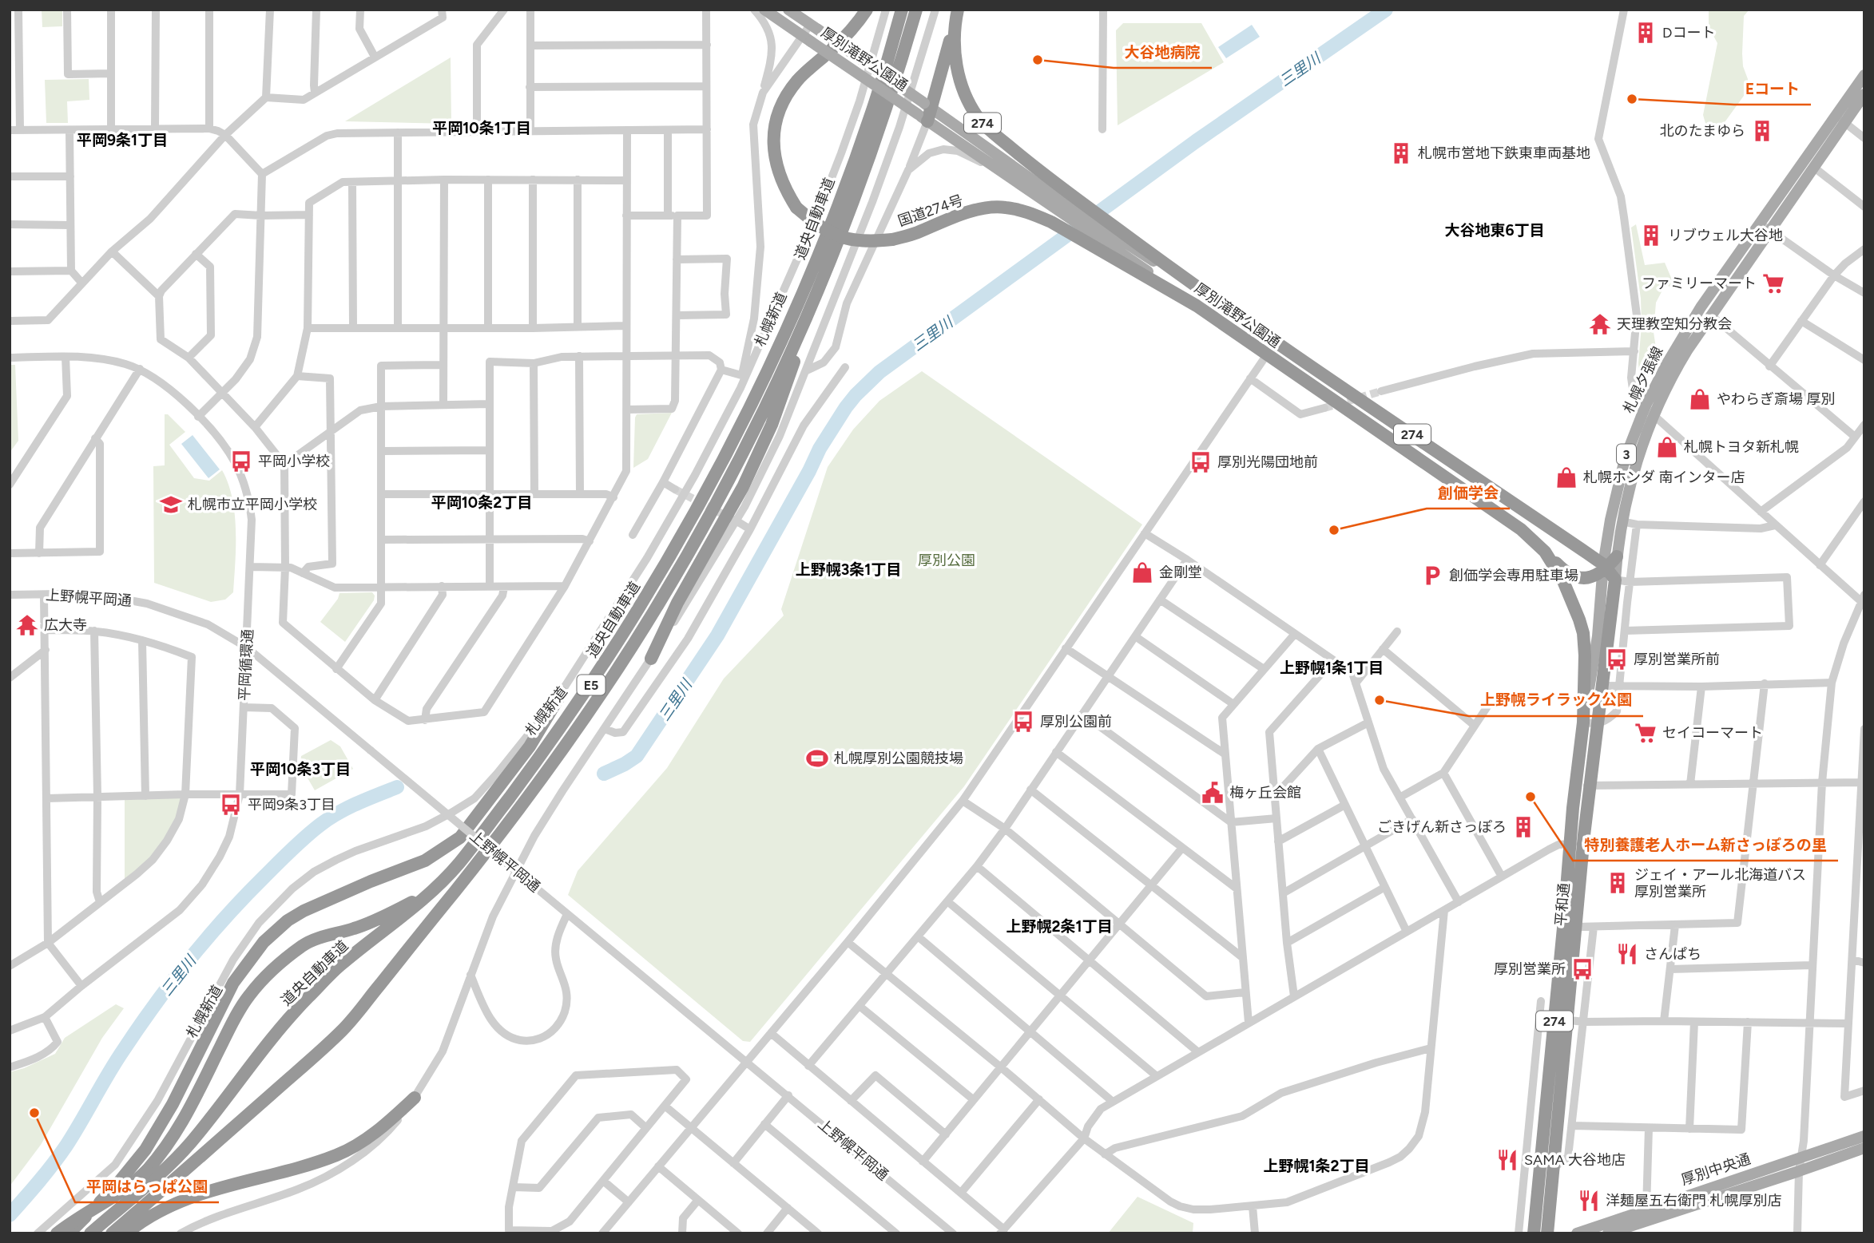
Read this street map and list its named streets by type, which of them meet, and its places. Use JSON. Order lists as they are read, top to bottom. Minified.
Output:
{"streets":{"highway":["厚別滝野公園通","274","国道274号","道央自動車道","E5","平和通"],"main road":["札幌夕張線","3","厚別中央通"],"street":["札幌新道","上野幌平岡通","平岡循環通"]},"crossings":[["厚別滝野公園通","274"],["厚別滝野公園通","国道274号"],["厚別滝野公園通","札幌夕張線"],["厚別滝野公園通","平和通"],["274","札幌夕張線"],["札幌夕張線","平和通"],["上野幌平岡通","平岡循環通"]],"districts":["平岡10条1丁目","平岡9条1丁目","大谷地東6丁目","平岡10条2丁目","上野幌3条1丁目","上野幌1条1丁目","平岡10条3丁目","上野幌2条1丁目","上野幌1条2丁目"],"water":["三里川"],"parks":["厚別公園"],"places":{"building":["Dコート","北のたまゆら","札幌市営地下鉄東車両基地","リブウェル大谷地","ごきげん新さっぽろ","ジェイ・アール北海道バス 厚別営業所"],"other":["大谷地病院","Eコート","創価学会","上野幌ライラック公園","特別養護老人ホーム新さっぽろの里","平岡はらっぱ公園"],"supermarket":["ファミリーマート","セイコーマート"],"temple":["天理教空知分教会","広大寺"],"shop":["やわらぎ斎場 厚別","札幌トヨタ新札幌","札幌ホンダ 南インター店","金剛堂"],"bus stop":["平岡小学校","厚別光陽団地前","厚別営業所前","厚別公園前","平岡9条3丁目","厚別営業所"],"school or university":["札幌市立平岡小学校"],"parking":["創価学会専用駐車場"],"sports":["札幌厚別公園競技場"],"public building":["梅ヶ丘会館"],"restaurant":["さんぱち","SAMA 大谷地店","洋麺屋五右衛門 札幌厚別店"]}}
